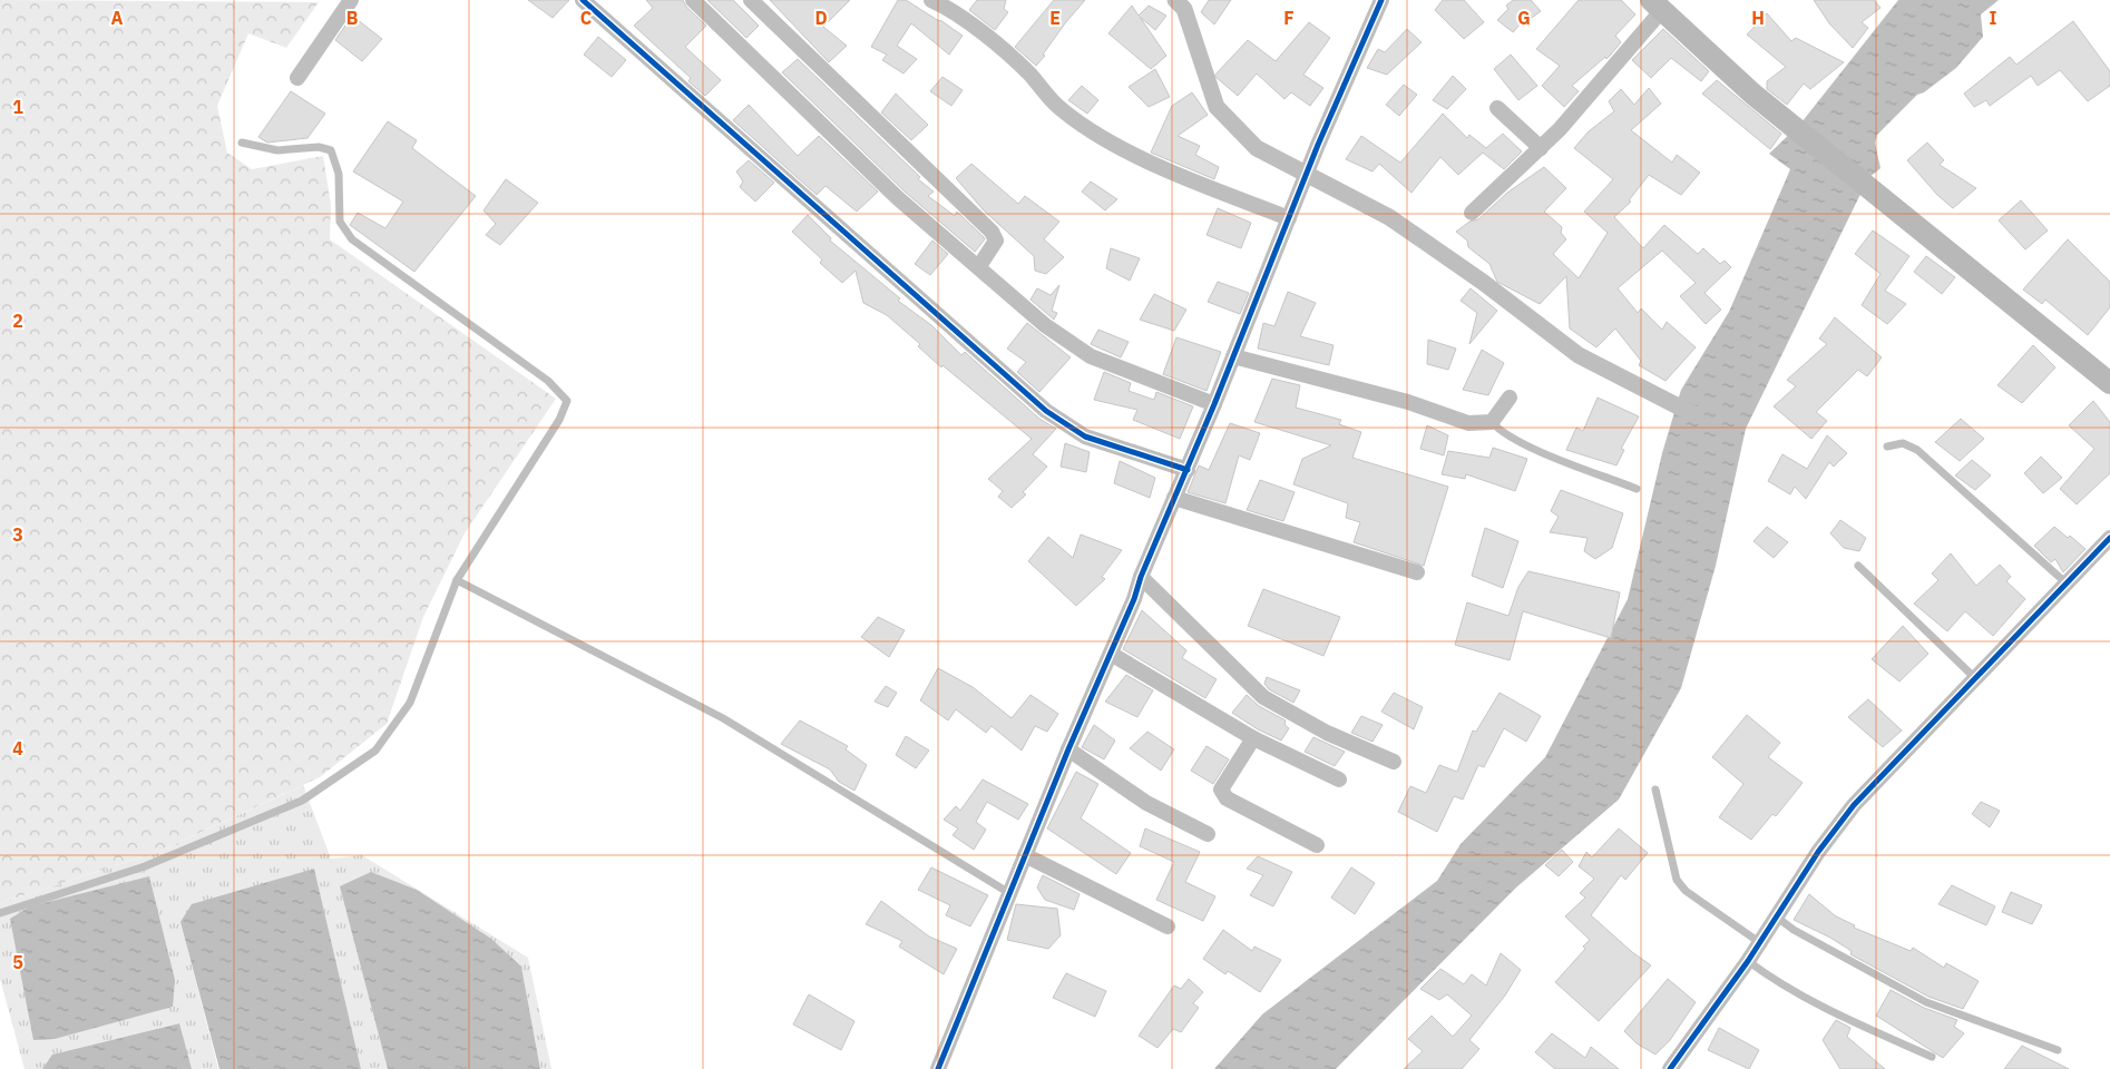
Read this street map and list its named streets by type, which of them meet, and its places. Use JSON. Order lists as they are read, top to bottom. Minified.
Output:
{"grid":{"columns":["A","B","C","D","E","F","G","H","I"],"rows":["1","2","3","4","5"]}}
